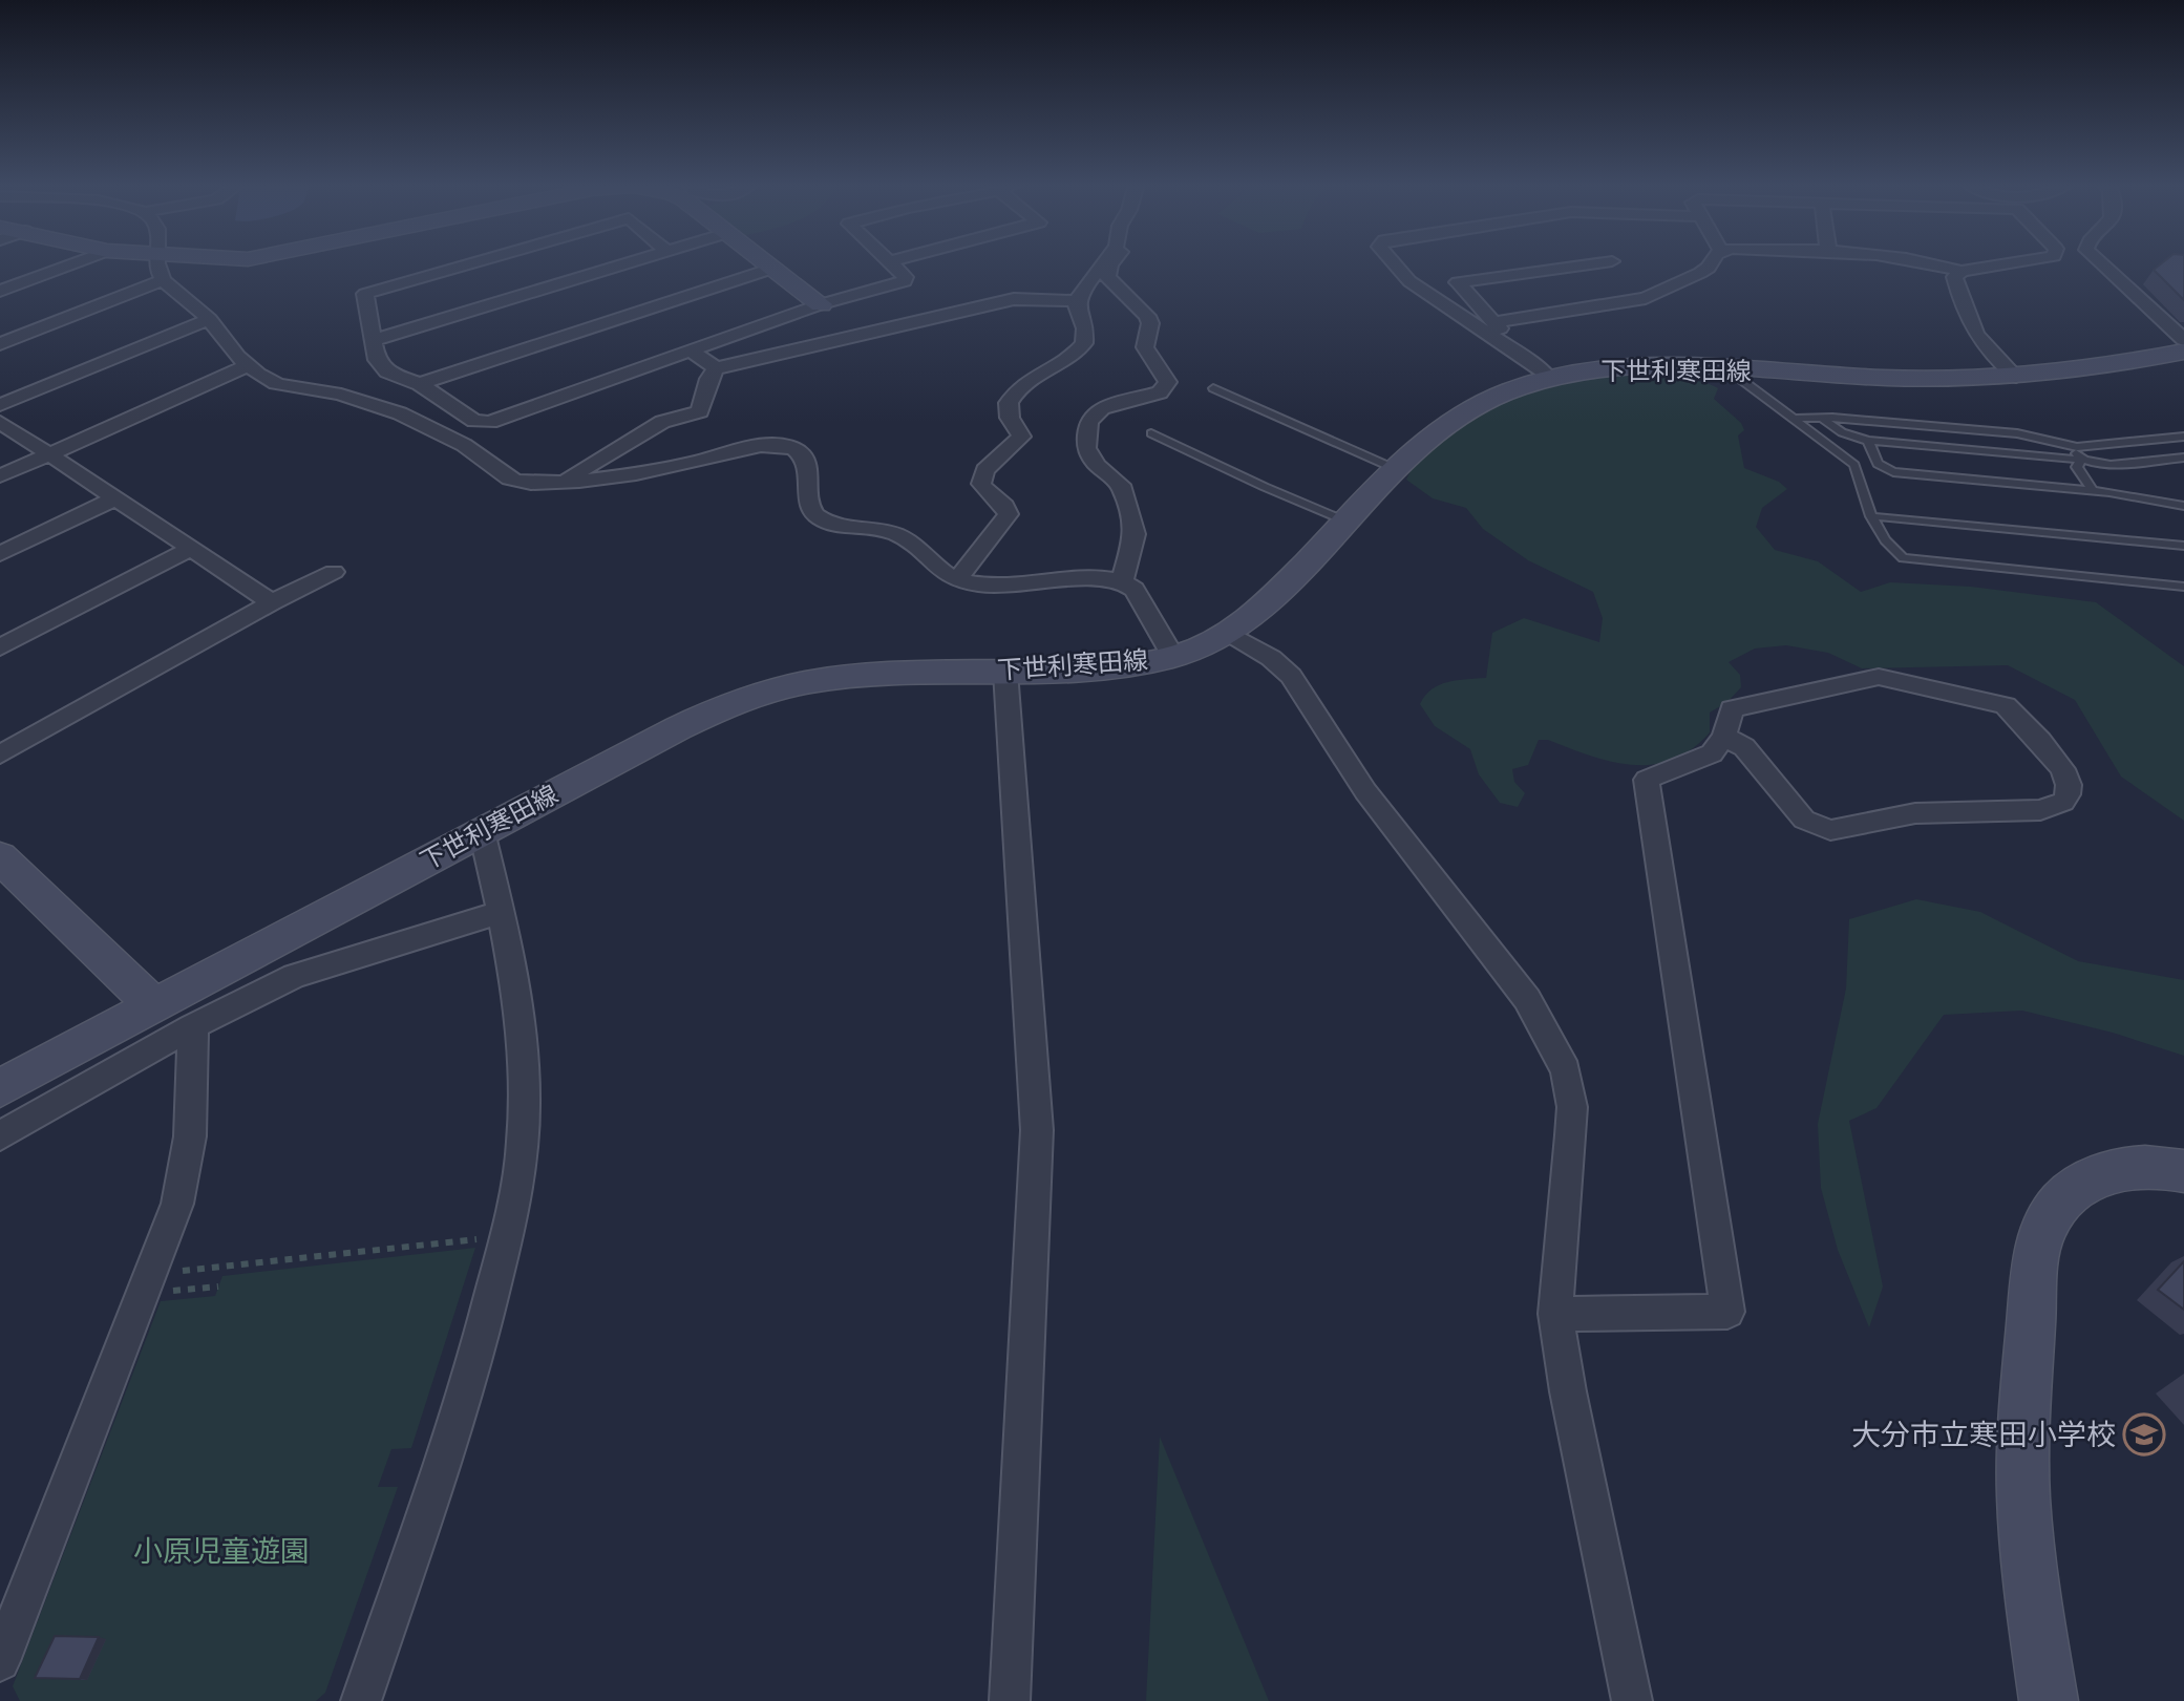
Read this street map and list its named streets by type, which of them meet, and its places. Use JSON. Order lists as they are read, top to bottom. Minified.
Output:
{"streets":{"main road":["下世利寒田線"]},"parks":["小原児童遊園"],"places":{"school or university":["大分市立寒田小学校"]}}
